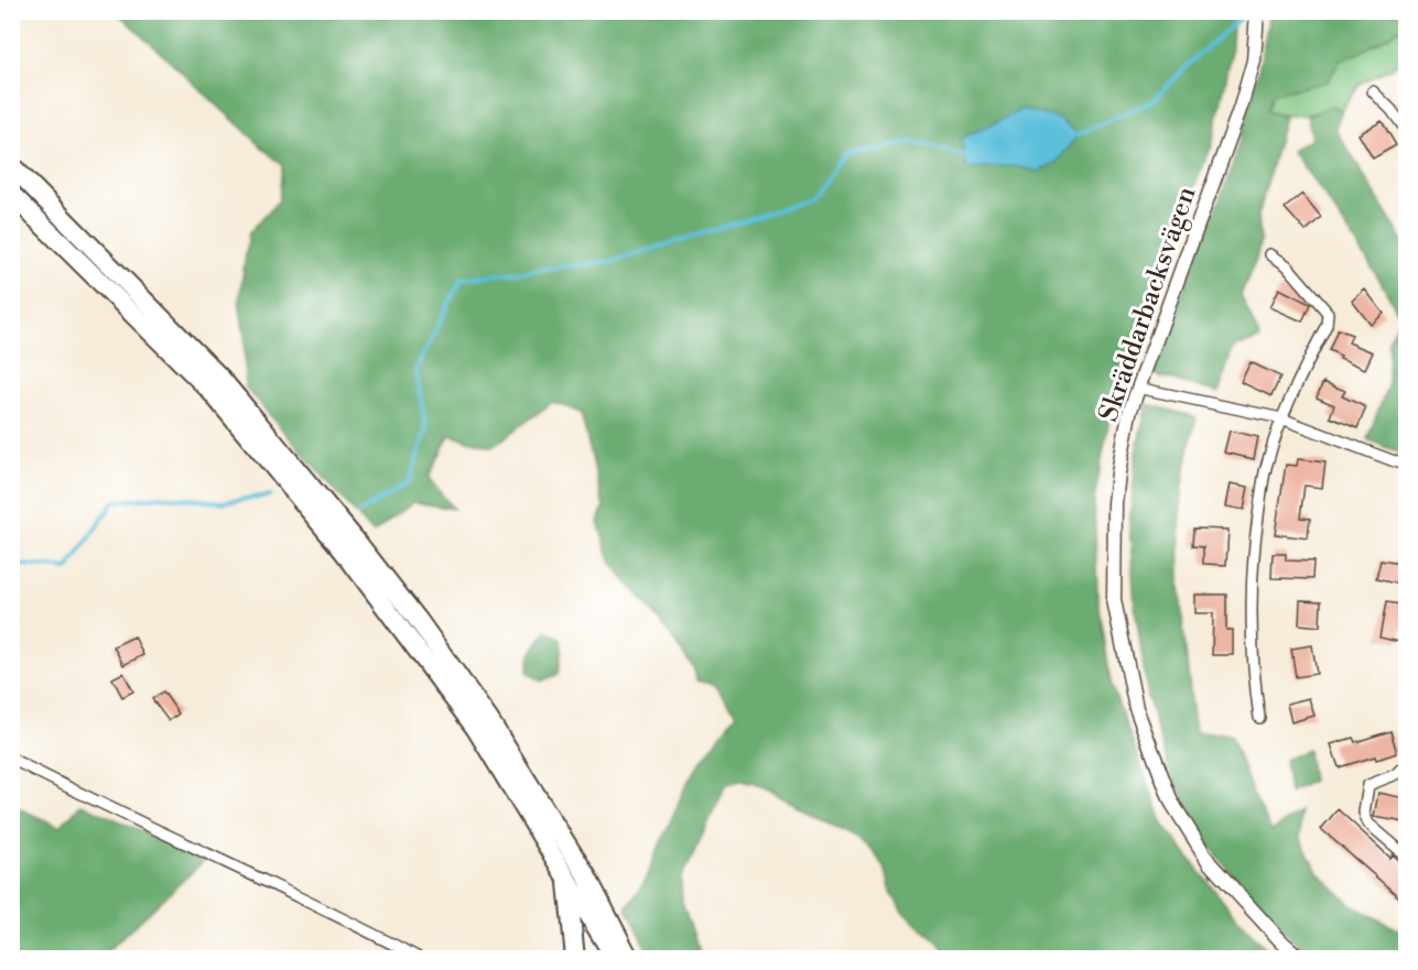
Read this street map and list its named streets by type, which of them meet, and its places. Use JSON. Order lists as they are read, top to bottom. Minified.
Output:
{"streets":{"street":["Skräddarbacksvägen"]}}
